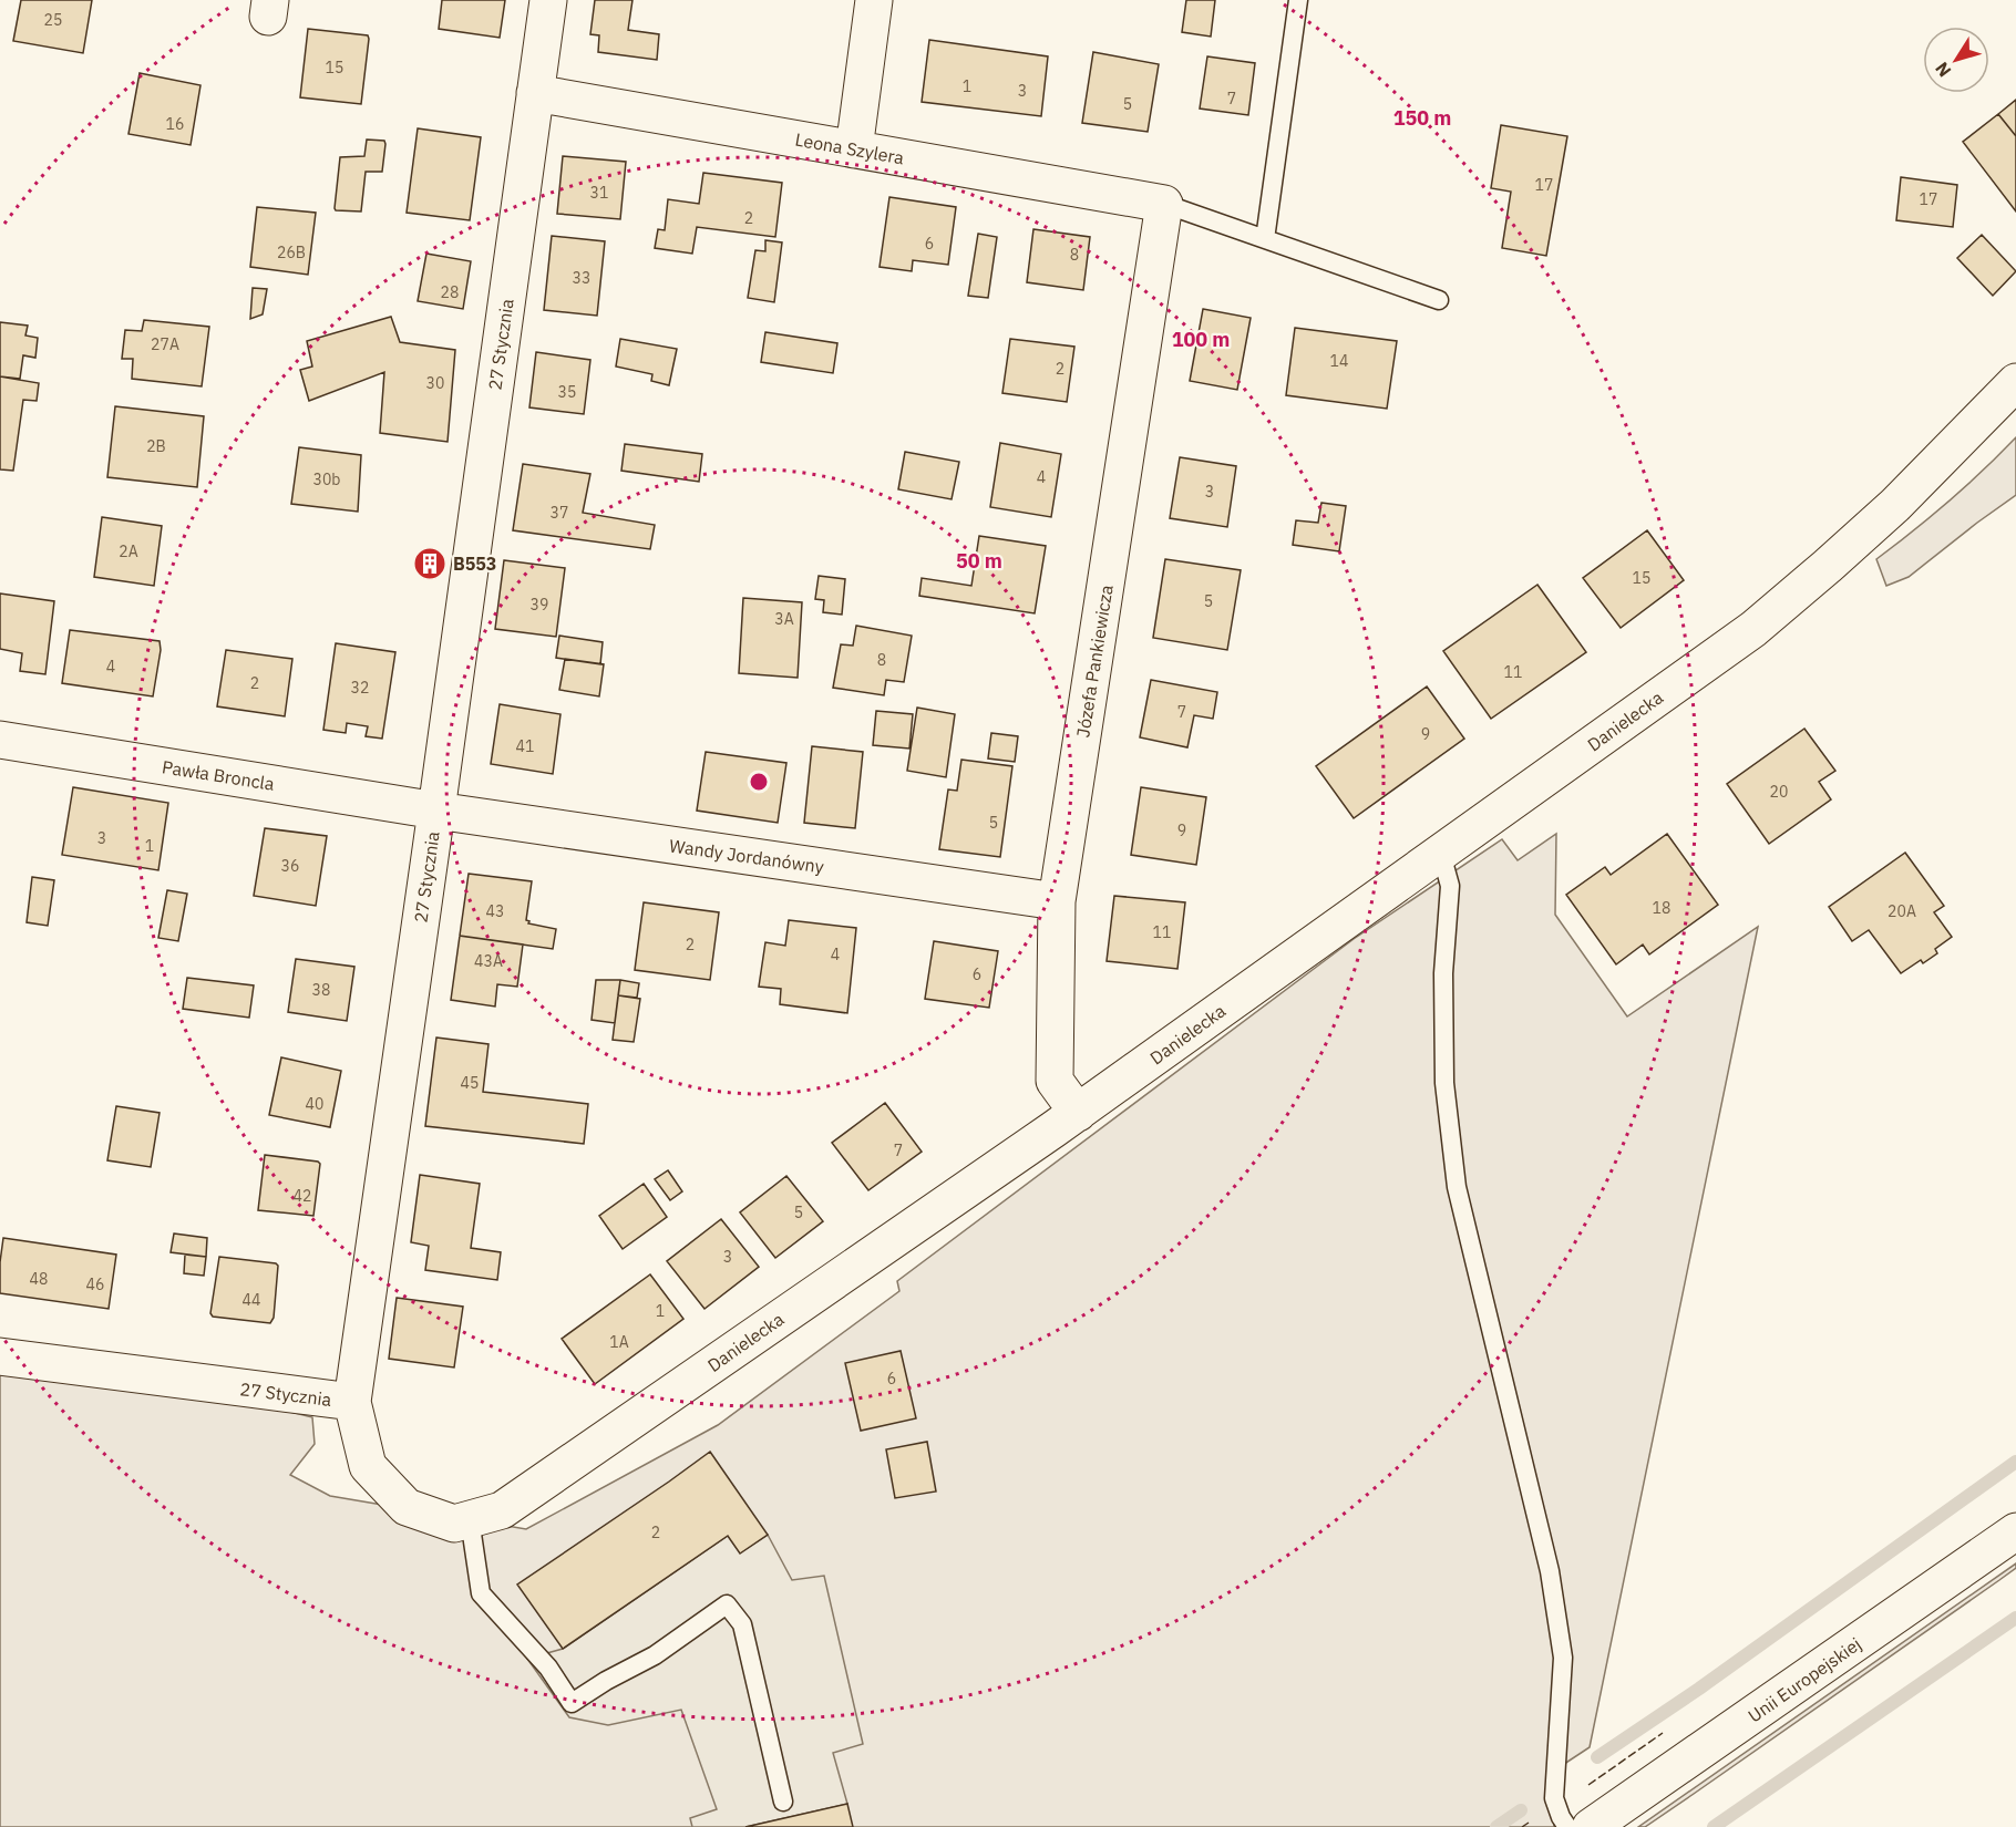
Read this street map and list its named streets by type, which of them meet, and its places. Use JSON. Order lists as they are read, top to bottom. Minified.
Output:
{"streets":{"street":["Leona Szylera","27 Stycznia","Józefa Pankiewicza","Danielecka","Pawła Broncla","Wandy Jordanówny","Unii Europejskiej"]},"crossings":[["Leona Szylera","27 Stycznia"],["Leona Szylera","Józefa Pankiewicza"],["27 Stycznia","Danielecka"],["27 Stycznia","Pawła Broncla"],["27 Stycznia","Wandy Jordanówny"],["Józefa Pankiewicza","Danielecka"],["Józefa Pankiewicza","Wandy Jordanówny"],["Pawła Broncla","Wandy Jordanówny"]],"places":{"building":["B553"]},"house_numbers":["25","15","1","3","7","5","16","17","31","17","2","6","26B","8","33","28","27A","14","2","30","35","2B","4","30b","3","37","2A","15","5","39","3A","8","4","11","2","32","7","9","41","20","5","9","3","1","36","18","43","20A","11","2","4","43A","6","38","45","40","7","42","5","3","48","46","44","1","1A","6","2"],"north":"bottom left","rings":["150 m","100 m","50 m"]}
